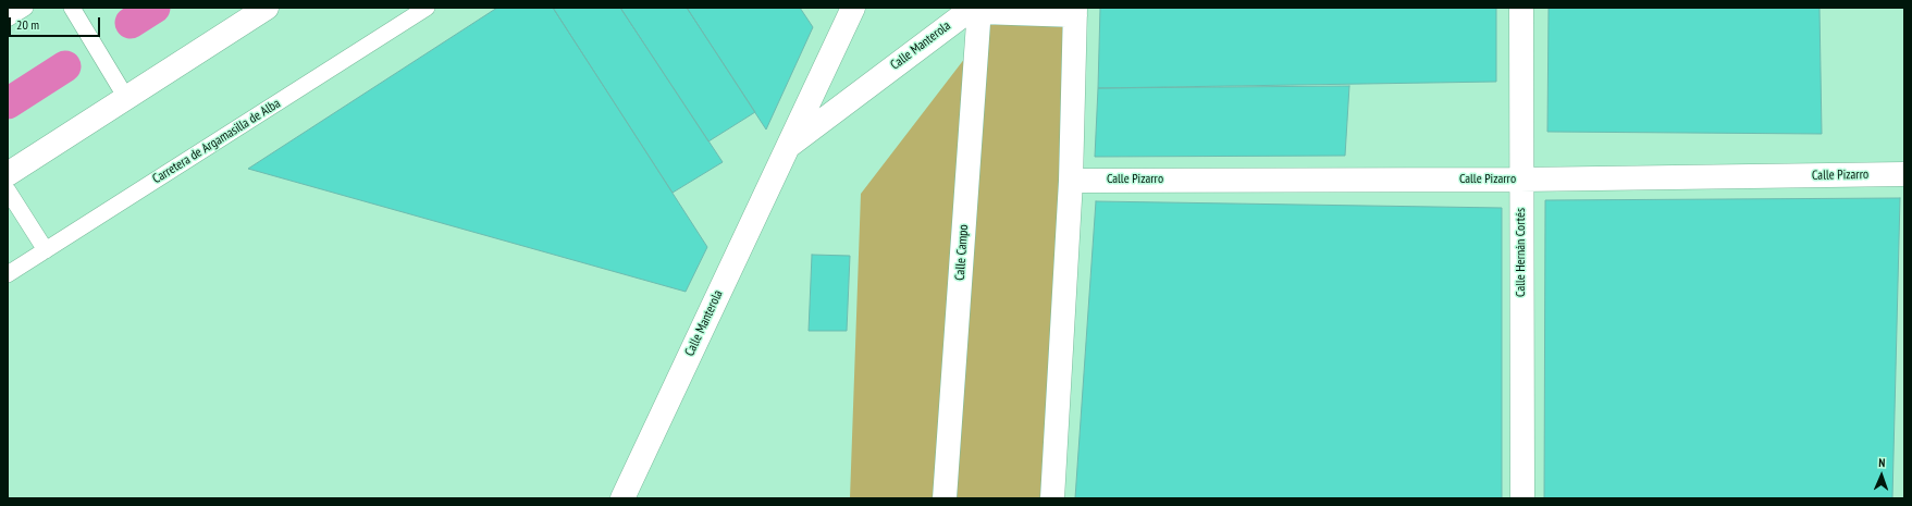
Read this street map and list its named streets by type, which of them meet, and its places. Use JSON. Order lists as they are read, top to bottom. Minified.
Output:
{"streets":{"main road":["Calle Manterola","Calle Pizarro","Calle Campo","Calle Hernán Cortés"],"lane":["Carretera de Argamasilla de Alba"]},"crossings":[["Calle Manterola","Calle Campo"],["Calle Pizarro","Calle Hernán Cortés"]],"scale_bar":"20 m","north":"top"}
